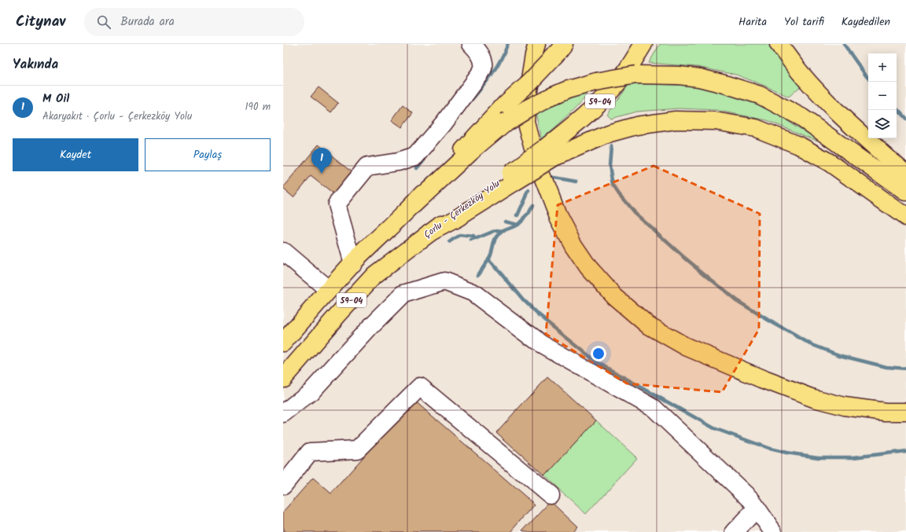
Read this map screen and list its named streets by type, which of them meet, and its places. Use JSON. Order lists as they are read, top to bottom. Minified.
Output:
{"streets":{"main road":["59-04","Çorlu - Çerkezköy Yolu"]},"crossings":[["59-04","Çorlu - Çerkezköy Yolu"]],"page":{"header":"Citynav","search":"Burada ara","nav":["Harita","Yol tarifi","Kaydedilen"],"heading":"Yakında","map_buttons":["+","−"],"list":[{"mark":"1","name":"M Oil","note":"Akaryakıt · Çorlu - Çerkezköy Yolu","value":"190 m"}],"buttons":["Kaydet","Paylaş"],"pins":"1"}}
